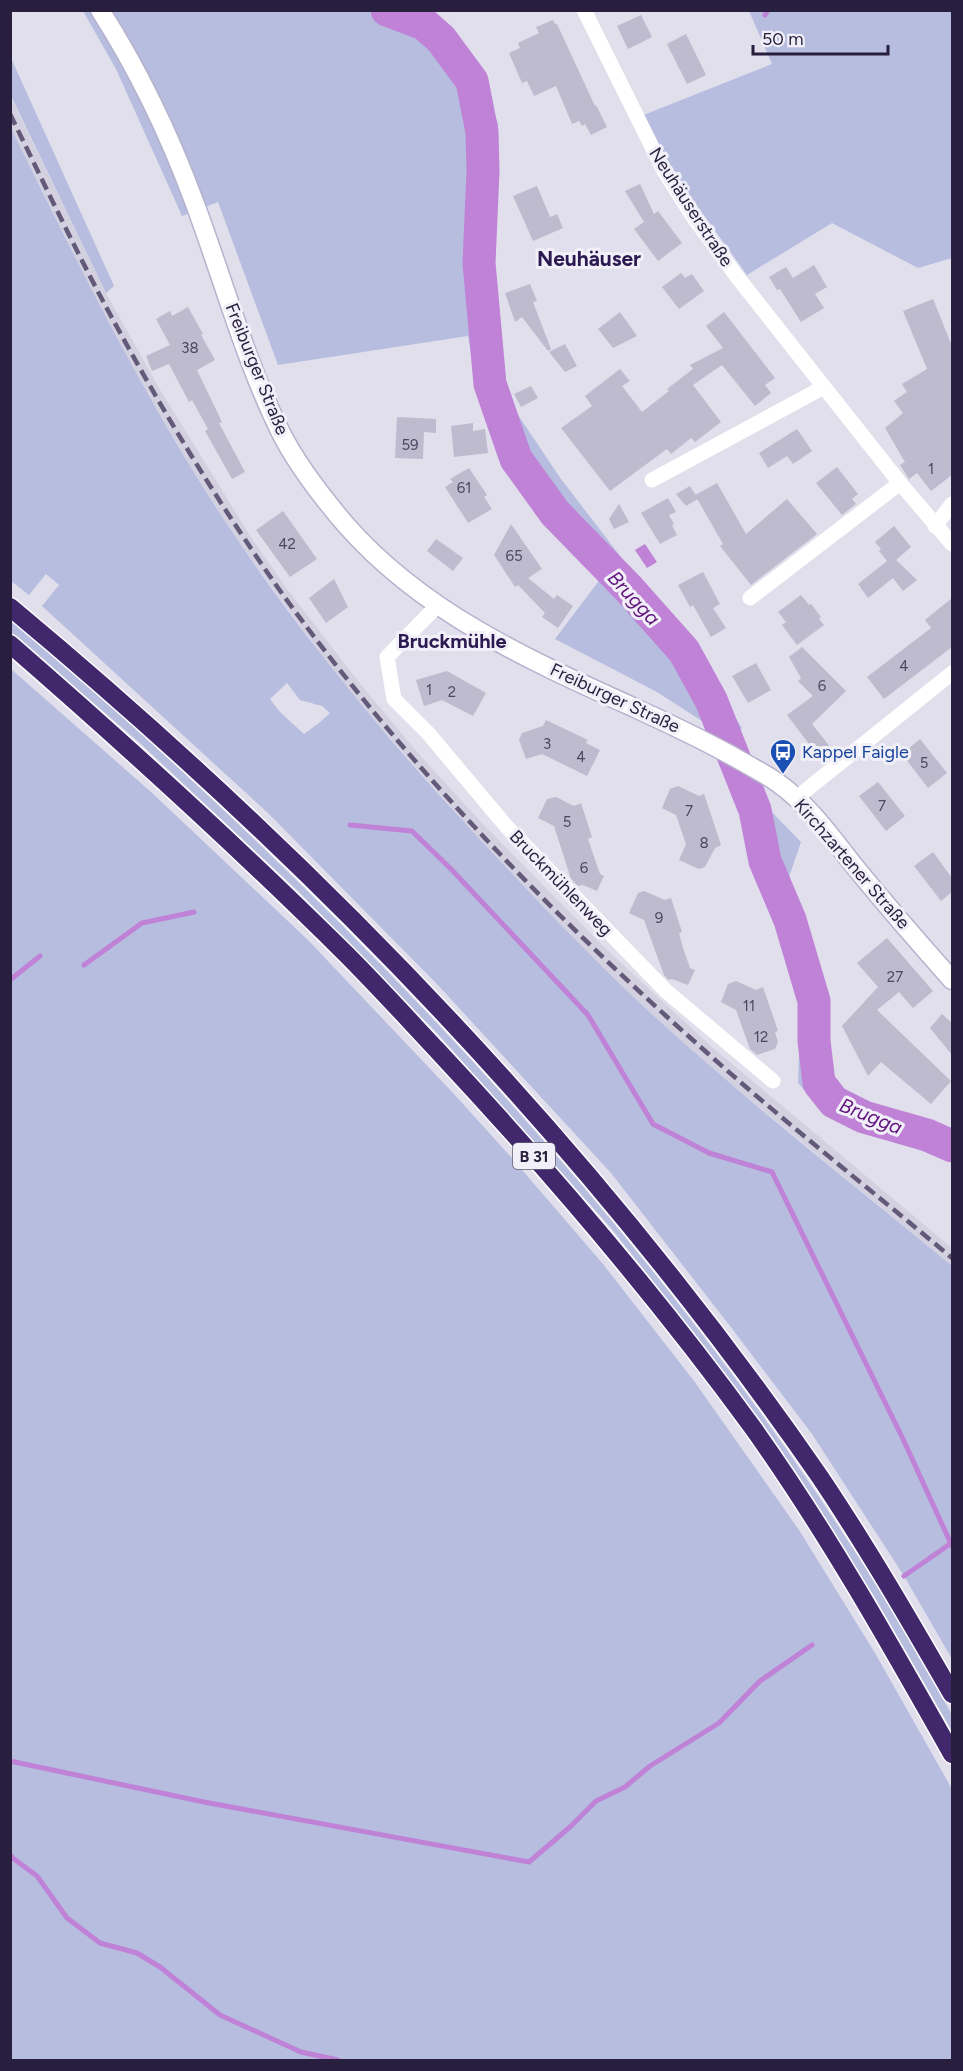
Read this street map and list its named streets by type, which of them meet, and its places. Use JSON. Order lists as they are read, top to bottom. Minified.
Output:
{"streets":{"highway":["B 31"],"street":["Neuhäuserstraße","Freiburger Straße","Kirchzartener Straße","Bruckmühlenweg"]},"crossings":[["Freiburger Straße","Kirchzartener Straße"],["Freiburger Straße","Bruckmühlenweg"]],"districts":["Neuhäuser","Bruckmühle"],"water":["Brugga"],"places":{"bus stop":["Kappel Faigle"]},"house_numbers":["38","59","1","61","42","65","4","6","1","2","3","4","5","7","7","5","8","6","9","27","11","12"],"scale_bar":"50 m"}
